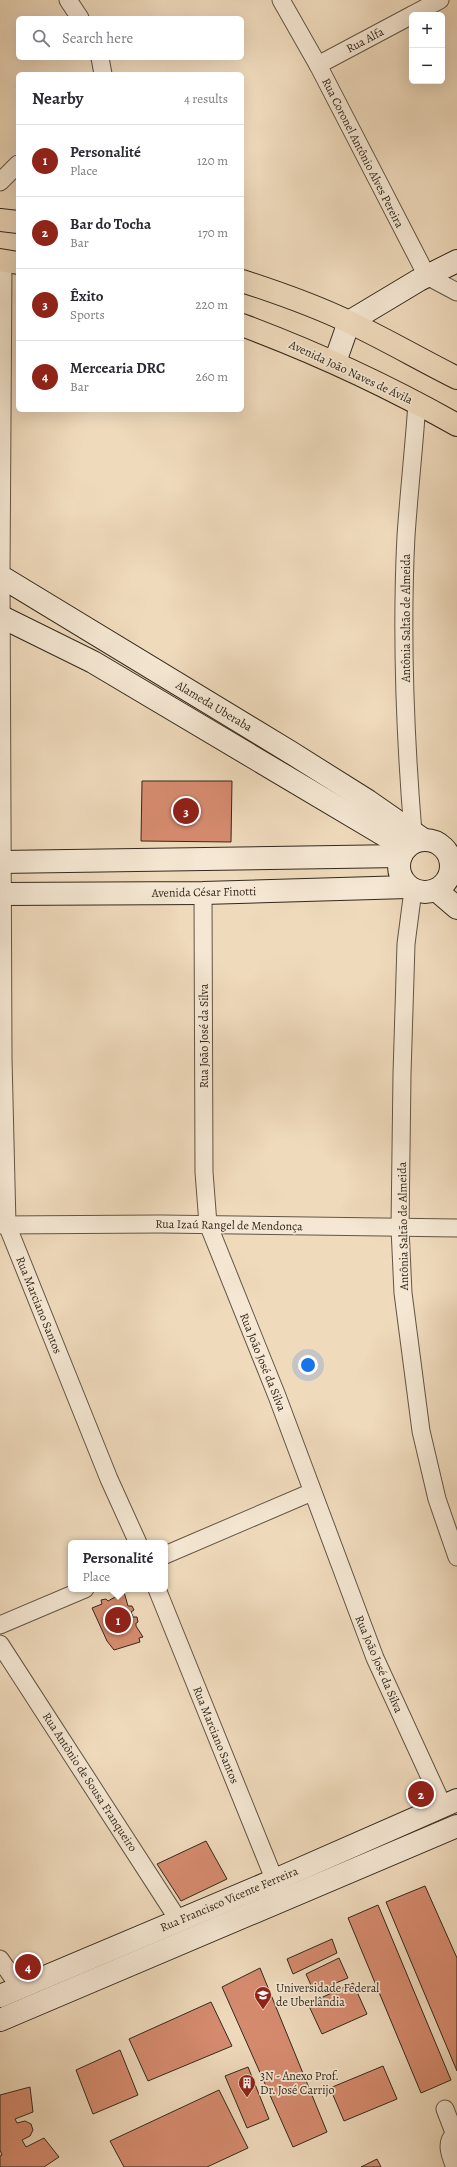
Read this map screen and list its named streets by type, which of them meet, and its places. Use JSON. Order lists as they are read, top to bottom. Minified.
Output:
{"streets":{"main road":["Avenida João Naves de Ávila","Alameda Uberaba","Avenida César Finotti","Rua Francisco Vicente Ferreira"],"street":["Rua Alfa","Rua Coronel Antônio Alves Pereira","Antônia Saltão de Almeida","Rua João José da Silva","Rua Izaú Rangel de Mendonça","Rua Marciano Santos","Rua Antônio de Sousa Franqueiro"]},"crossings":[["Rua Alfa","Rua Coronel Antônio Alves Pereira"],["Avenida João Naves de Ávila","Antônia Saltão de Almeida"],["Antônia Saltão de Almeida","Alameda Uberaba"],["Antônia Saltão de Almeida","Avenida César Finotti"],["Antônia Saltão de Almeida","Rua Izaú Rangel de Mendonça"],["Alameda Uberaba","Avenida César Finotti"],["Alameda Uberaba","Rua Marciano Santos"],["Avenida César Finotti","Rua João José da Silva"],["Avenida César Finotti","Rua Marciano Santos"],["Rua João José da Silva","Rua Izaú Rangel de Mendonça"],["Rua João José da Silva","Rua Francisco Vicente Ferreira"],["Rua Izaú Rangel de Mendonça","Rua Marciano Santos"],["Rua Marciano Santos","Rua Francisco Vicente Ferreira"],["Rua Antônio de Sousa Franqueiro","Rua Francisco Vicente Ferreira"]],"places":{"school or university":["Universidade Federal de Uberlândia"],"building":["3N - Anexo Prof. Dr. José Carrijo"]},"page":{"map_buttons":["+","−"],"search":"Search here","heading":["Nearby","4 results"],"list":[{"mark":"1","name":"Personalité","note":"Place","value":"120 m"},{"mark":"2","name":"Bar do Tocha","note":"Bar","value":"170 m"},{"mark":"3","name":"Êxito","note":"Sports","value":"220 m"},{"mark":"4","name":"Mercearia DRC","note":"Bar","value":"260 m"}],"pins":["3","1","2","4"],"popup":["Personalité","Place"]}}
